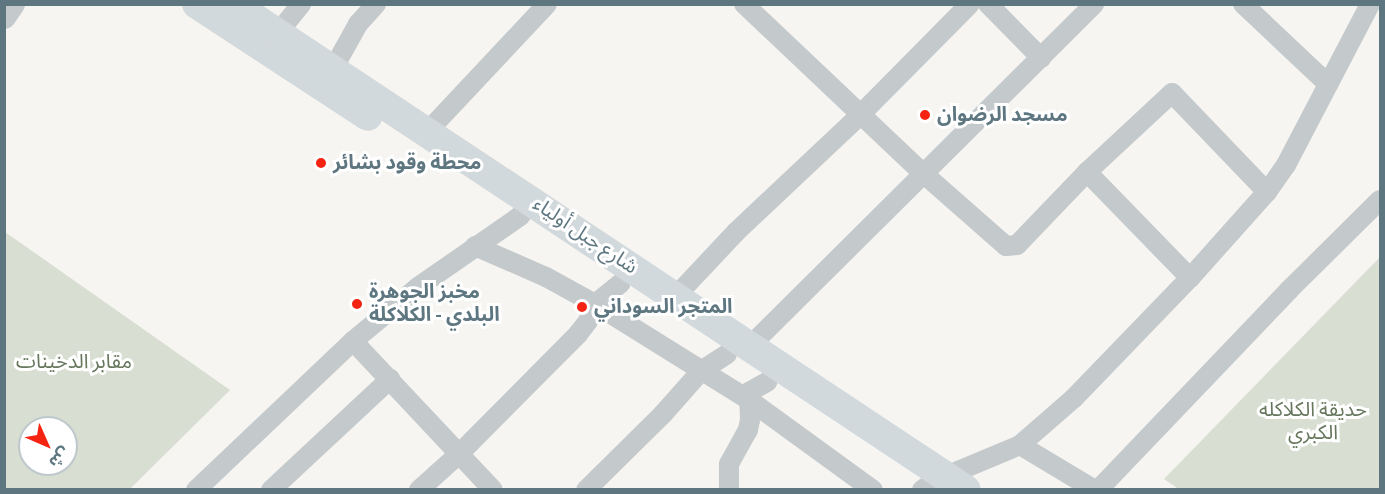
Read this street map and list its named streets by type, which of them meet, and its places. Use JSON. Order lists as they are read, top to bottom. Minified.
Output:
{"streets":{"main road":["شارع جبل أولياء"]},"parks":["مقابر الدخينات","حديقة الكلاكله الكبري"],"places":["مسجد الرضوان","محطة وقود بشائر","مخبز الجوهرة البلدي - الكلاكلة","المتجر السوداني"],"north":"bottom right"}
